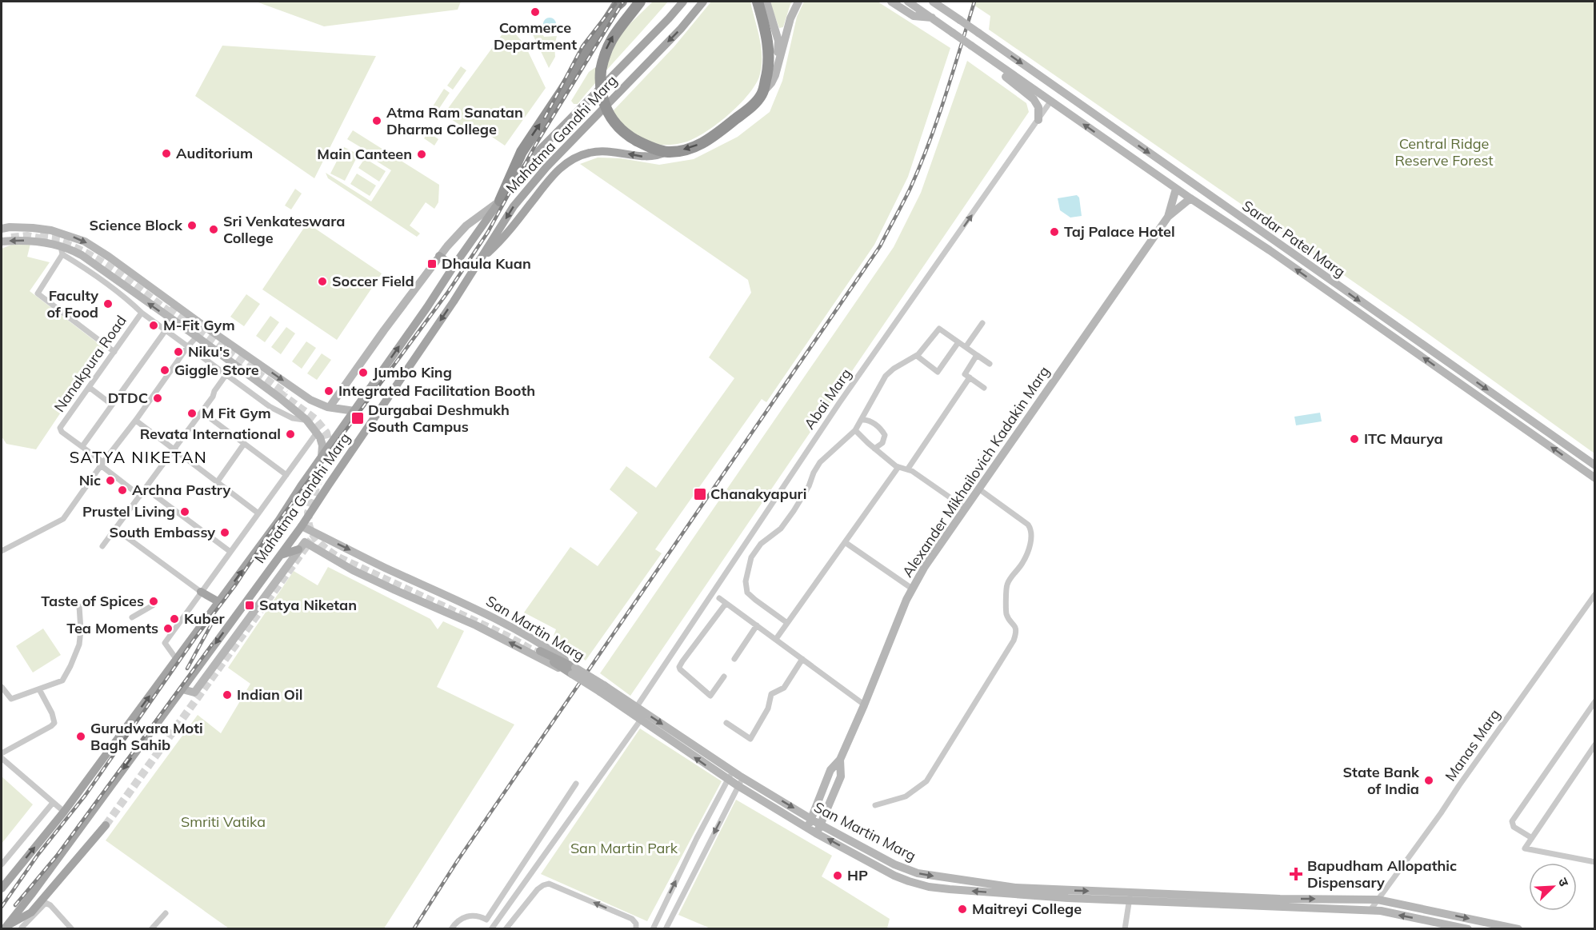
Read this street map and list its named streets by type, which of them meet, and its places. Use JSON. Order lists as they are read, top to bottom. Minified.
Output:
{"streets":{"main road":["Mahatma Gandhi Marg"],"street":["Sardar Patel Marg","Nanakpura Road","Abai Marg","Alexander Mikhailovich Kadakin Marg","San Martin Marg","Manas Marg"]},"crossings":[["Mahatma Gandhi Marg","San Martin Marg"],["Sardar Patel Marg","Abai Marg"],["Abai Marg","San Martin Marg"],["San Martin Marg","Manas Marg"]],"one_way":["Abai Marg"],"districts":["SATYA NIKETAN"],"parks":["Central Ridge Reserve Forest","Smriti Vatika","San Martin Park"],"places":{"other":["Commerce Department","Atma Ram Sanatan Dharma College","Auditorium","Main Canteen","Science Block","Sri Venkateswara College","Taj Palace Hotel","Soccer Field","Faculty of Food","M-Fit Gym","Niku's","Giggle Store","Jumbo King","Integrated Facilitation Booth","DTDC","M Fit Gym","Revata International","ITC Maurya","Nic","Archna Pastry","Prustel Living","South Embassy","Taste of Spices","Kuber","Tea Moments","Indian Oil","Gurudwara Moti Bagh Sahib","State Bank of India","HP","Maitreyi College"],"transit":["Dhaula Kuan","Durgabai Deshmukh South Campus","Chanakyapuri","Satya Niketan"],"health":["Bapudham Allopathic Dispensary"]},"north":"top right"}
